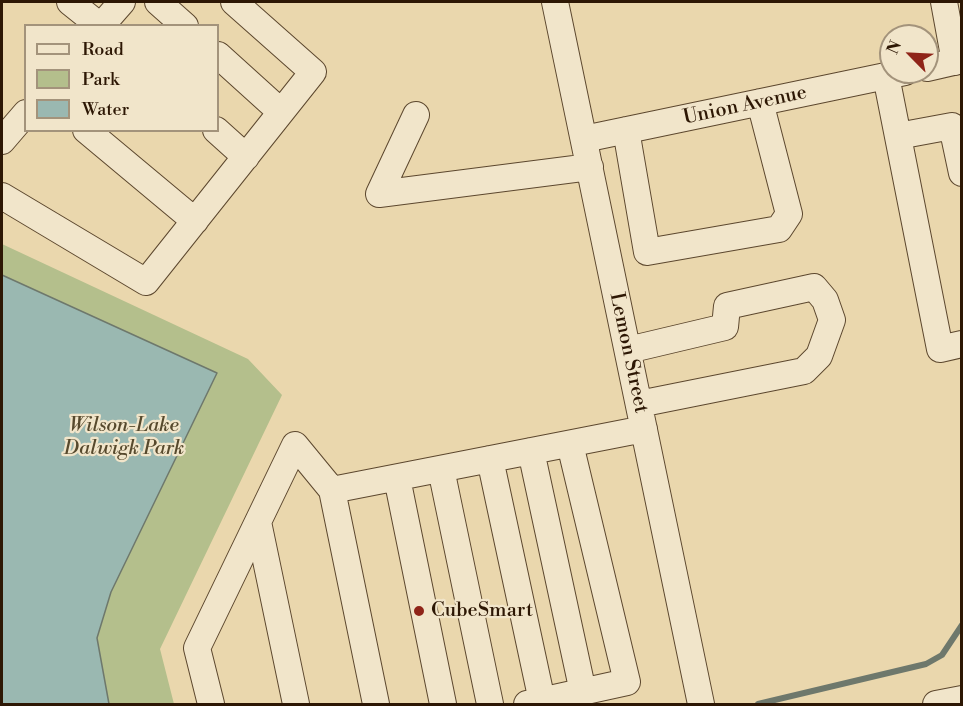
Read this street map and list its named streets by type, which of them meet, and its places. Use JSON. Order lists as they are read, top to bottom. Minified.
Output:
{"streets":{"street":["Union Avenue","Lemon Street"]},"crossings":[["Union Avenue","Lemon Street"]],"parks":["Wilson-Lake Dalwigk Park"],"places":["CubeSmart"],"legend":["Road","Park","Water"],"north":"top left"}
